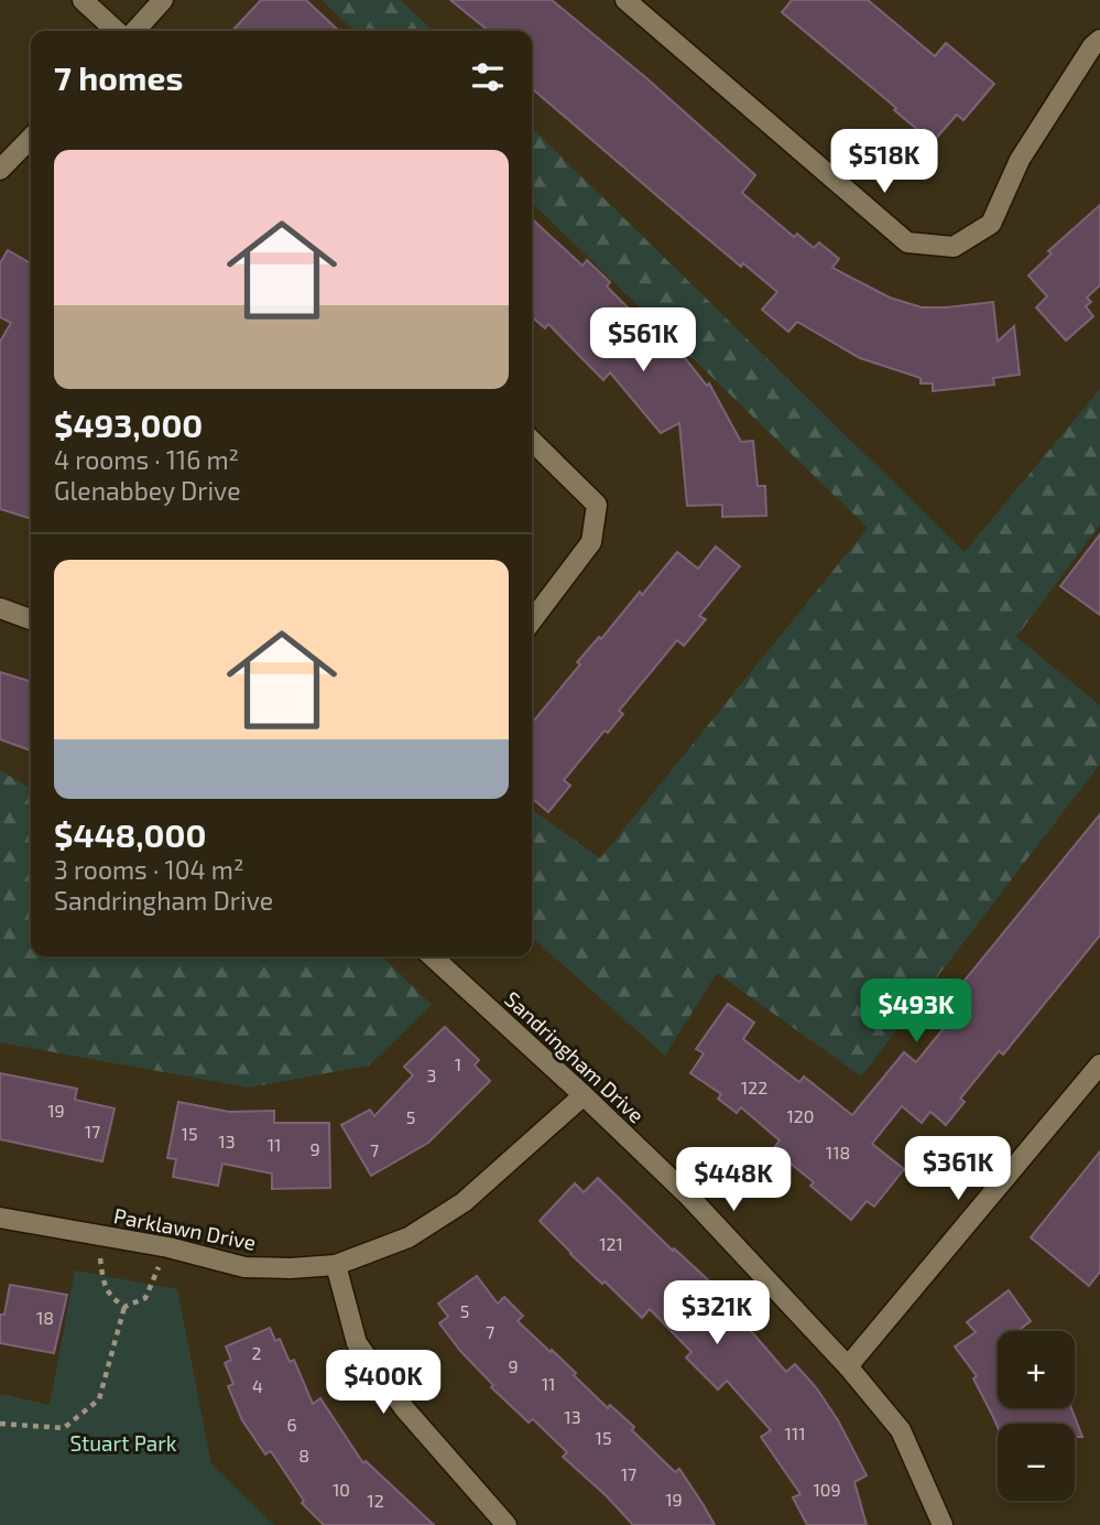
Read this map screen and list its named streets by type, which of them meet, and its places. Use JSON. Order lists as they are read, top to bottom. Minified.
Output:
{"streets":{"street":["Sandringham Drive","Parklawn Drive"]},"crossings":[["Sandringham Drive","Parklawn Drive"]],"parks":["Stuart Park"],"house_numbers":["1","3","122","19","120","5","17","15","13","11","9","7","118","121","5","18","7","2","9","11","4","13","6","111","15","8","17","10","109","19","12"],"page":{"heading":"7 homes","list":[{"name":"$493,000","note":"4 rooms · 116 m² · Glenabbey Drive"},{"name":"$448,000","note":"3 rooms · 104 m² · Sandringham Drive"}],"price":["$518K","$561K","$493K","$361K","$448K","$321K","$400K"],"map_buttons":["+","−"]}}
